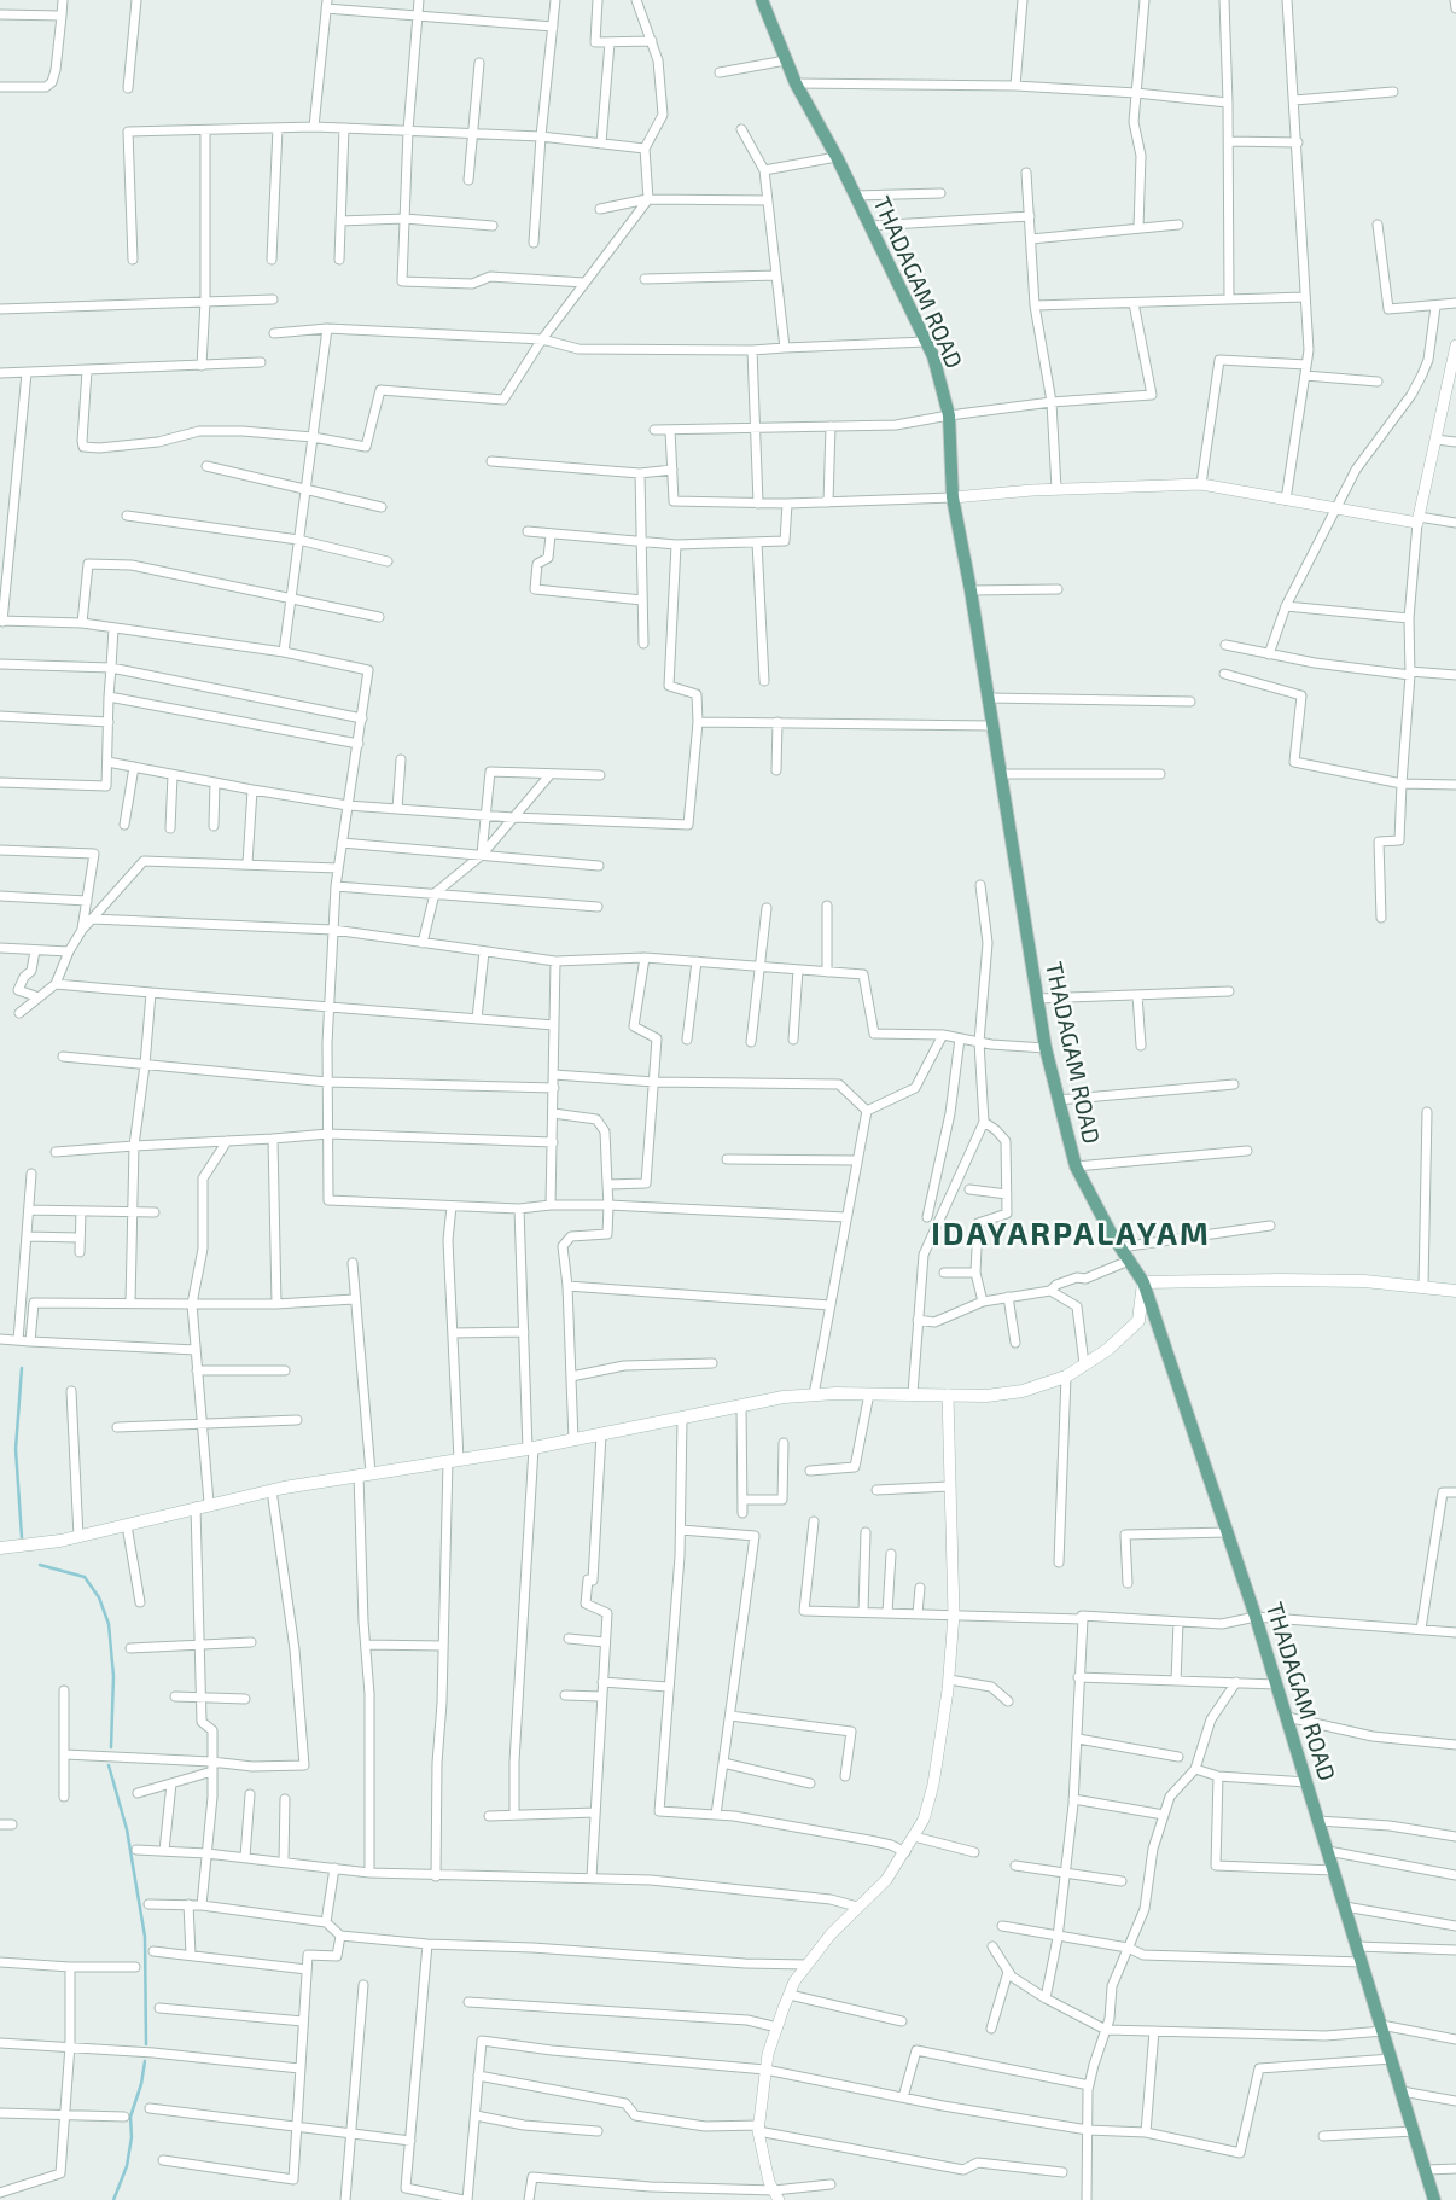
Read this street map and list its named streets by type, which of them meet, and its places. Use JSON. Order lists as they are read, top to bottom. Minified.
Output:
{"streets":{"main road":["THADAGAM ROAD"]},"districts":["IDAYARPALAYAM"]}
